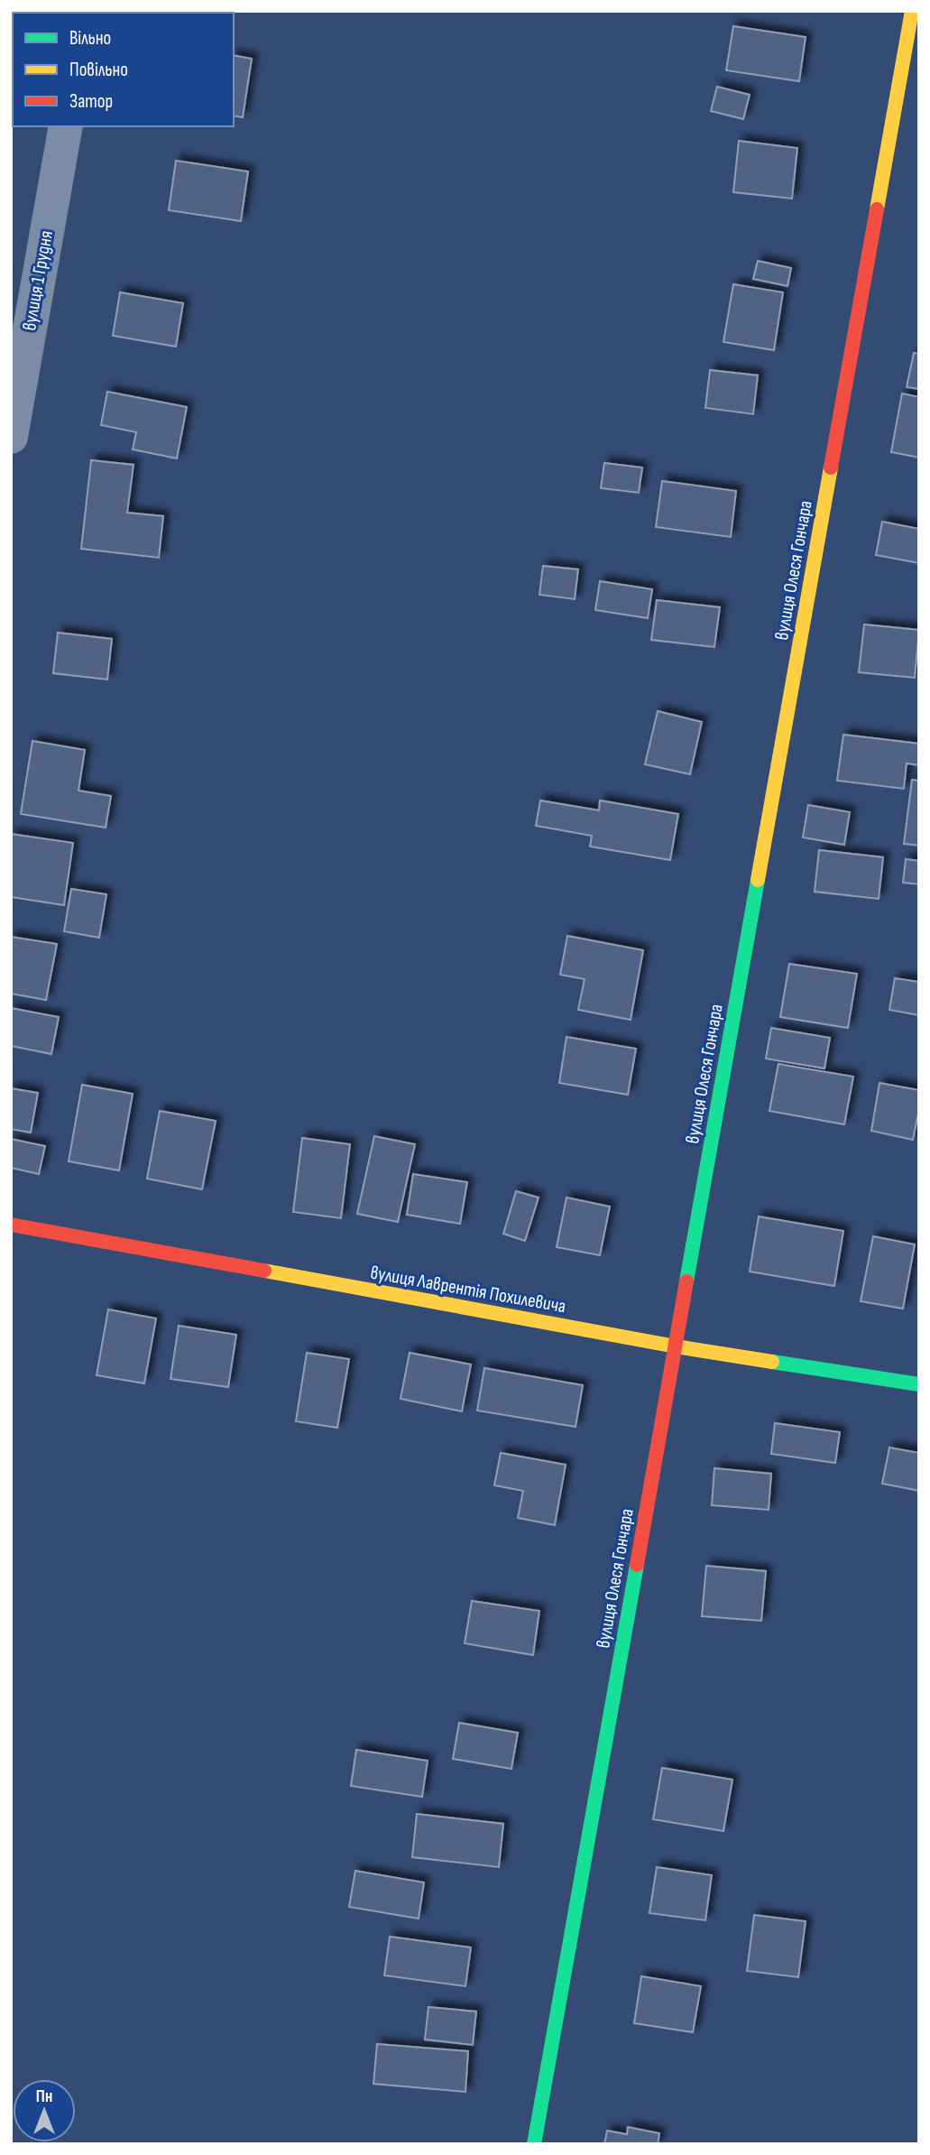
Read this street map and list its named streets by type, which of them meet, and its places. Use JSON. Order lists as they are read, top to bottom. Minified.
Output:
{"streets":{"street":["вулиця 1 Грудня","вулиця Олеся Гончара","вулиця Лаврентія Похилевича"]},"crossings":[["вулиця Олеся Гончара","вулиця Лаврентія Похилевича"]],"legend":["Вільно","Повільно","Затор"],"north":"top"}
